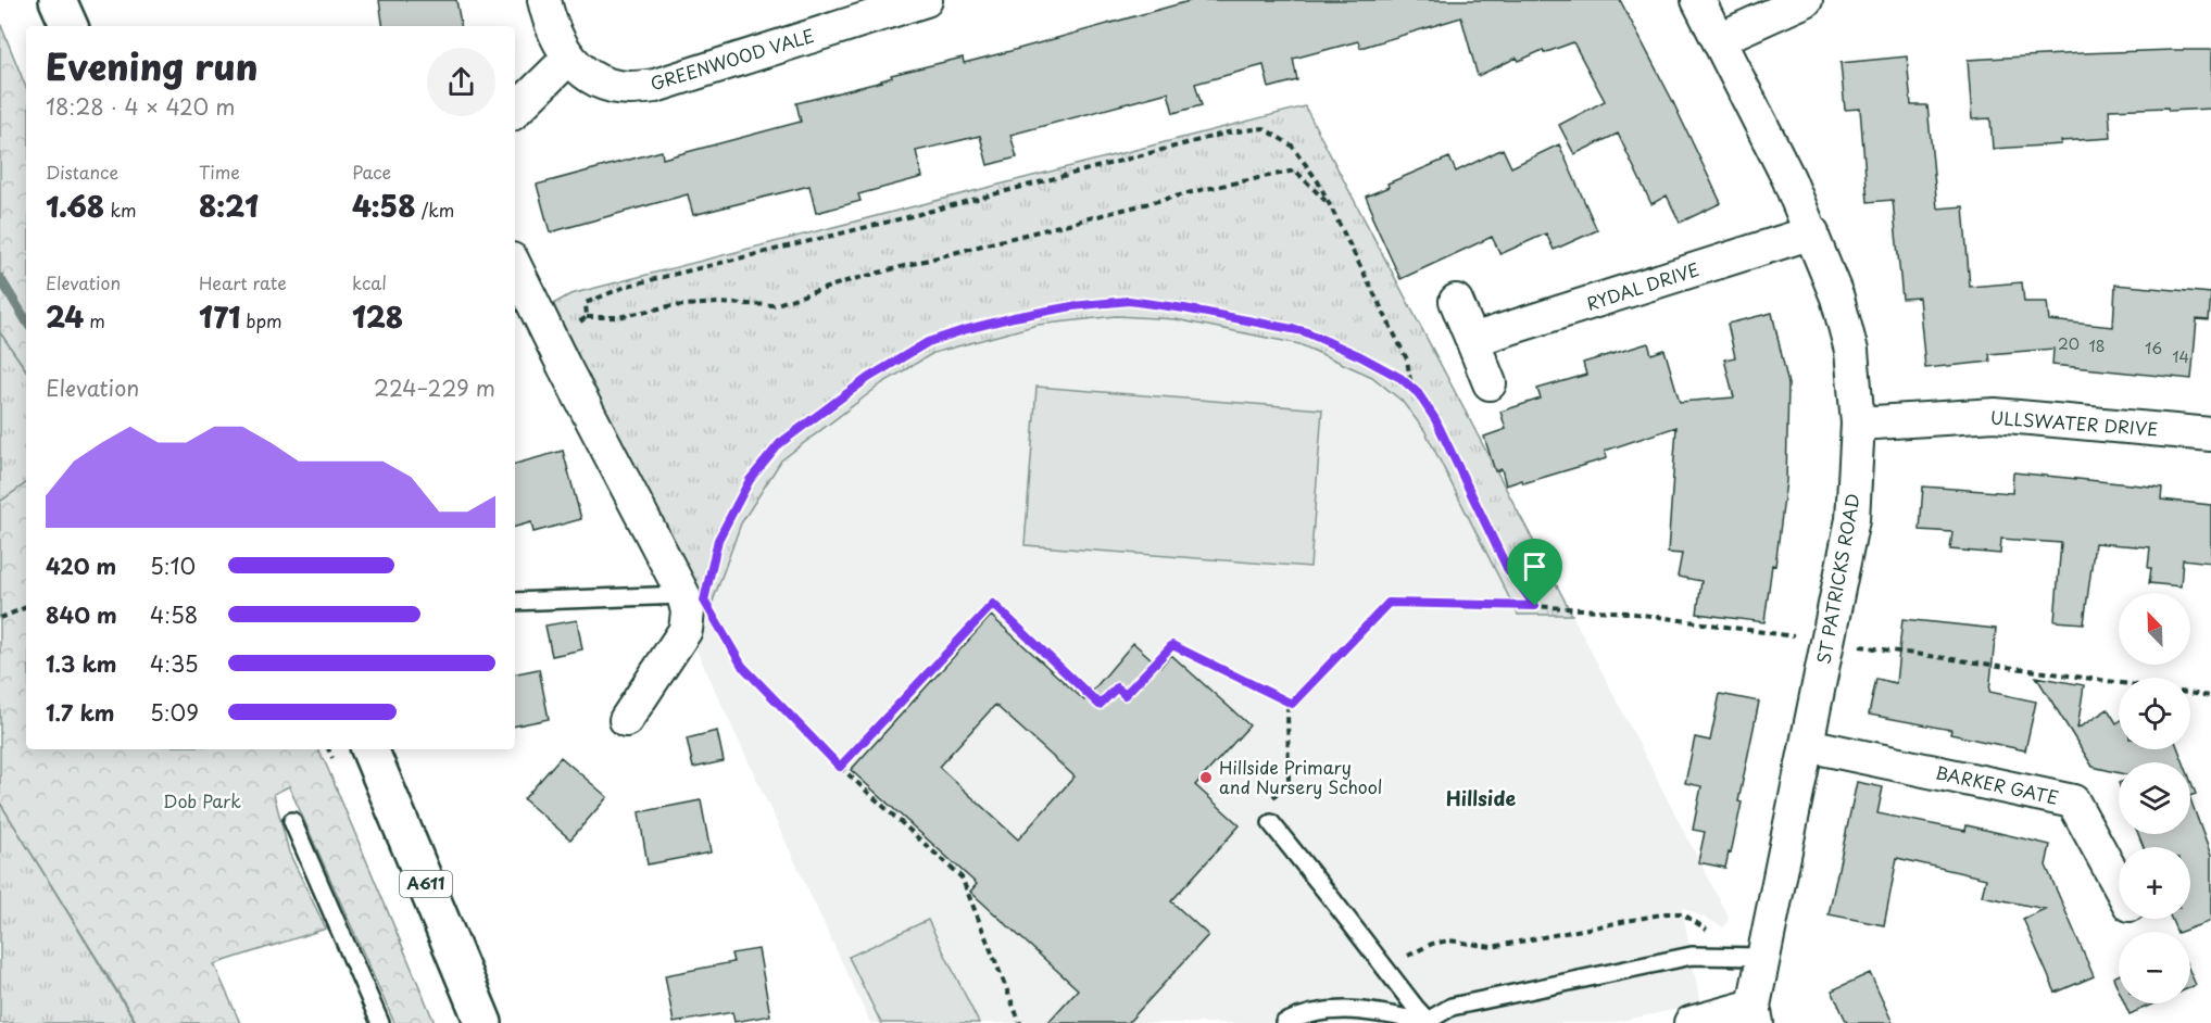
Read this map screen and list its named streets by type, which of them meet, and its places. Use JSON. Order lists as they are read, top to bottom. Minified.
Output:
{"streets":{"main road":["A611"],"street":["GREENWOOD VALE","RYDAL DRIVE","ULLSWATER DRIVE","ST PATRICKS ROAD","BARKER GATE"]},"crossings":[["RYDAL DRIVE","ST PATRICKS ROAD"],["ULLSWATER DRIVE","ST PATRICKS ROAD"],["ST PATRICKS ROAD","BARKER GATE"]],"districts":["Hillside"],"parks":["Dob Park"],"places":["Hillside Primary and Nursery School"],"house_numbers":["20","18","16","14"],"north":"top left","page":{"heading":["Evening run","18:28 · 4 × 420 m"],"stats":[["Distance","1.68 km"],["Time","8:21"],["Pace","4:58 /km"],["Elevation","24 m"],["Heart rate","171 bpm"],["kcal","128"]],"chart":["Elevation","224–229 m"],"list":[{"name":"420 m","note":"5:10"},{"name":"840 m","note":"4:58"},{"name":"1.3 km","note":"4:35"},{"name":"1.7 km","note":"5:09"}],"map_buttons":["+","−"]}}
